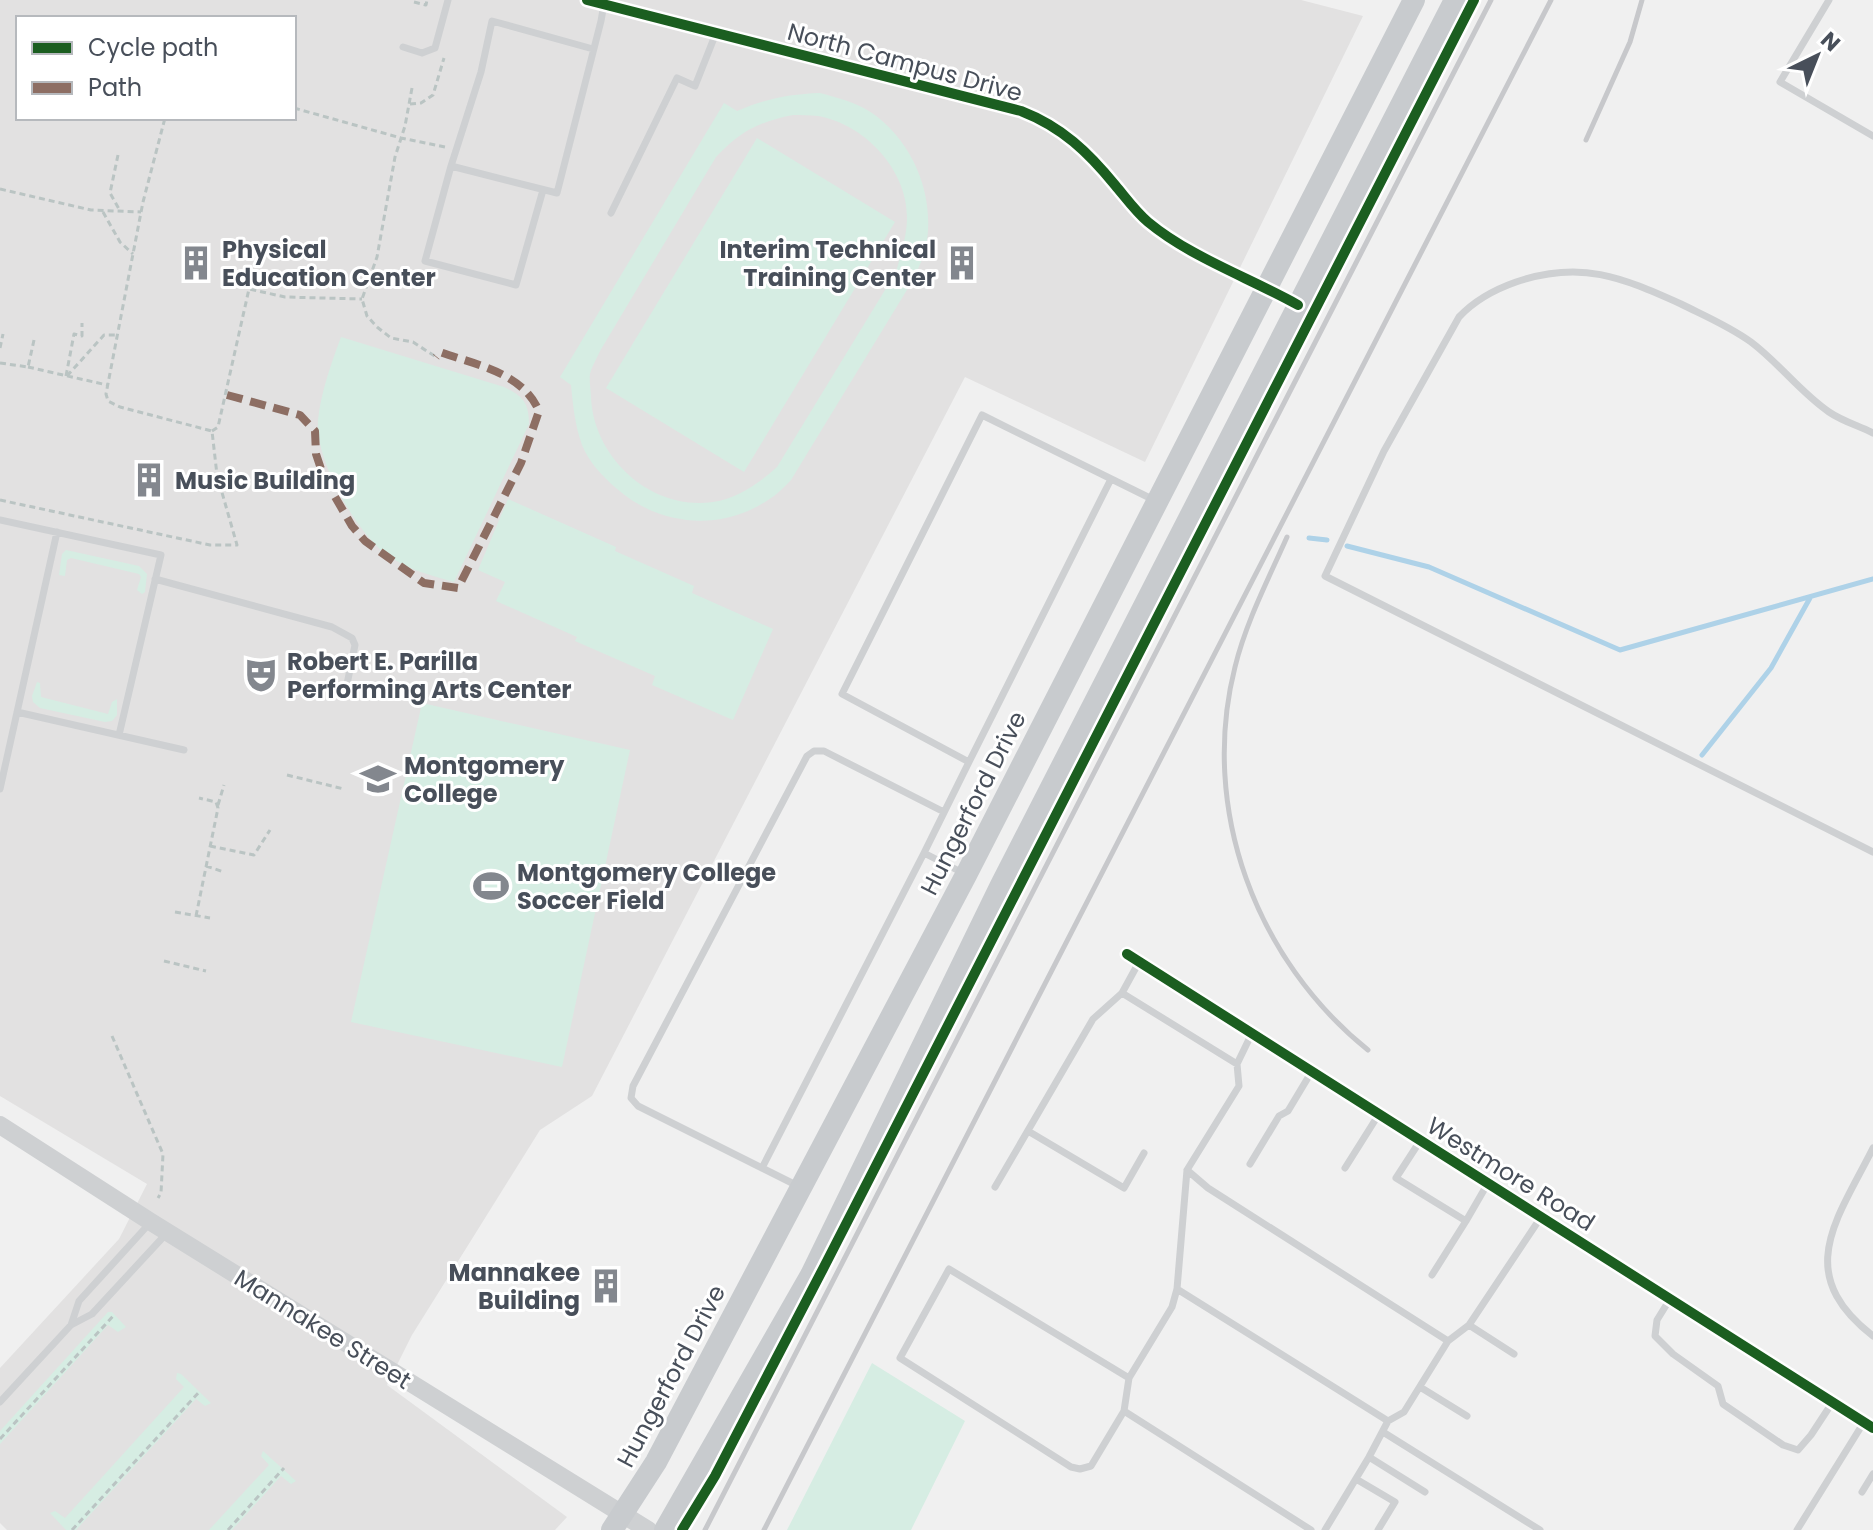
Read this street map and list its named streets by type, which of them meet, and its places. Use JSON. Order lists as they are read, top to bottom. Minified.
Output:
{"streets":{"main road":["Hungerford Drive"],"street":["North Campus Drive","Westmore Road","Mannakee Street"]},"crossings":[["North Campus Drive","Hungerford Drive"],["Hungerford Drive","Mannakee Street"]],"places":{"building":["Physical Education Center","Interim Technical Training Center","Music Building","Mannakee Building"],"theatre":["Robert E. Parilla Performing Arts Center"],"school or university":["Montgomery College"],"sports":["Montgomery College Soccer Field"]},"legend":["Cycle path","Path"],"north":"top right"}
